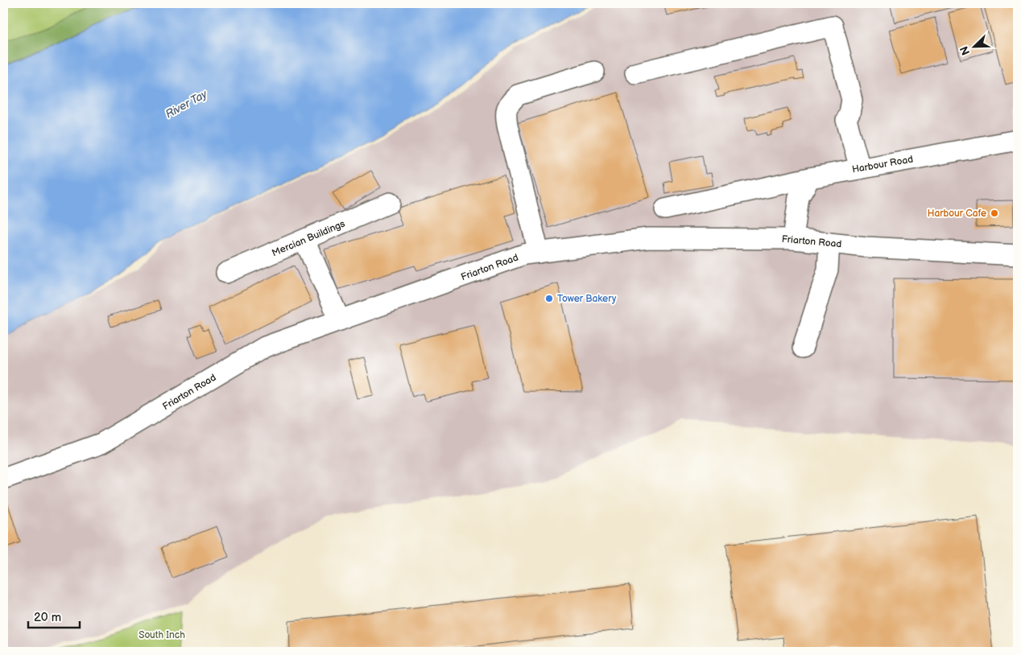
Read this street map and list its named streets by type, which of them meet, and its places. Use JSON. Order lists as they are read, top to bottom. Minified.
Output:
{"streets":{"street":["Harbour Road","Mercian Buildings","Friarton Road"]},"water":["River Tay"],"parks":["South Inch"],"places":["Harbour Cafe","Tower Bakery"],"scale_bar":"20 m","north":"bottom left"}
